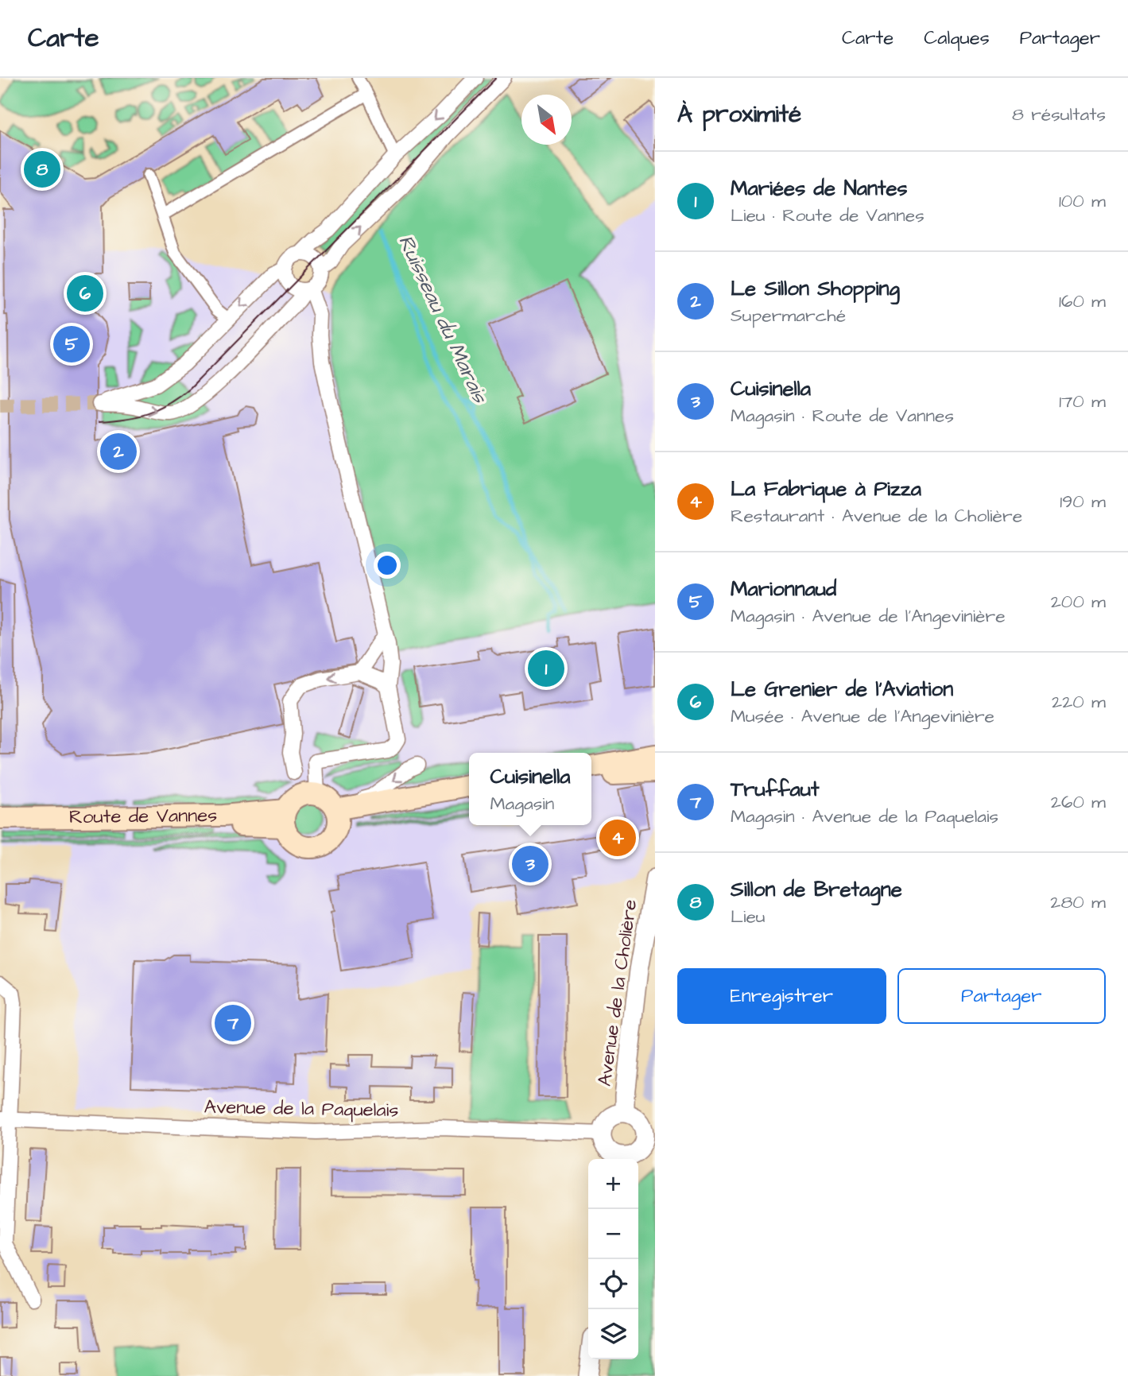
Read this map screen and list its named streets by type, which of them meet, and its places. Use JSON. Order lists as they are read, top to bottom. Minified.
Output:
{"streets":{"main road":["Route de Vannes"],"street":["Avenue de la Cholière","Avenue de la Paquelais"]},"crossings":[["Avenue de la Cholière","Avenue de la Paquelais"]],"water":["Ruisseau du Marais"],"north":"bottom right","page":{"header":"Carte","nav":["Carte","Calques","Partager"],"heading":["À proximité","8 résultats"],"pins":["8","6","5","2","1","4","3","7"],"list":[{"mark":"1","name":"Mariées de Nantes","note":"Lieu · Route de Vannes","value":"100 m"},{"mark":"2","name":"Le Sillon Shopping","note":"Supermarché","value":"160 m"},{"mark":"3","name":"Cuisinella","note":"Magasin · Route de Vannes","value":"170 m"},{"mark":"4","name":"La Fabrique à Pizza","note":"Restaurant · Avenue de la Cholière","value":"190 m"},{"mark":"5","name":"Marionnaud","note":"Magasin · Avenue de l'Angevinière","value":"200 m"},{"mark":"6","name":"Le Grenier de l'Aviation","note":"Musée · Avenue de l'Angevinière","value":"220 m"},{"mark":"7","name":"Truffaut","note":"Magasin · Avenue de la Paquelais","value":"260 m"},{"mark":"8","name":"Sillon de Bretagne","note":"Lieu","value":"280 m"}],"popup":["Cuisinella","Magasin"],"buttons":["Enregistrer","Partager"],"map_buttons":["+","−"]}}
